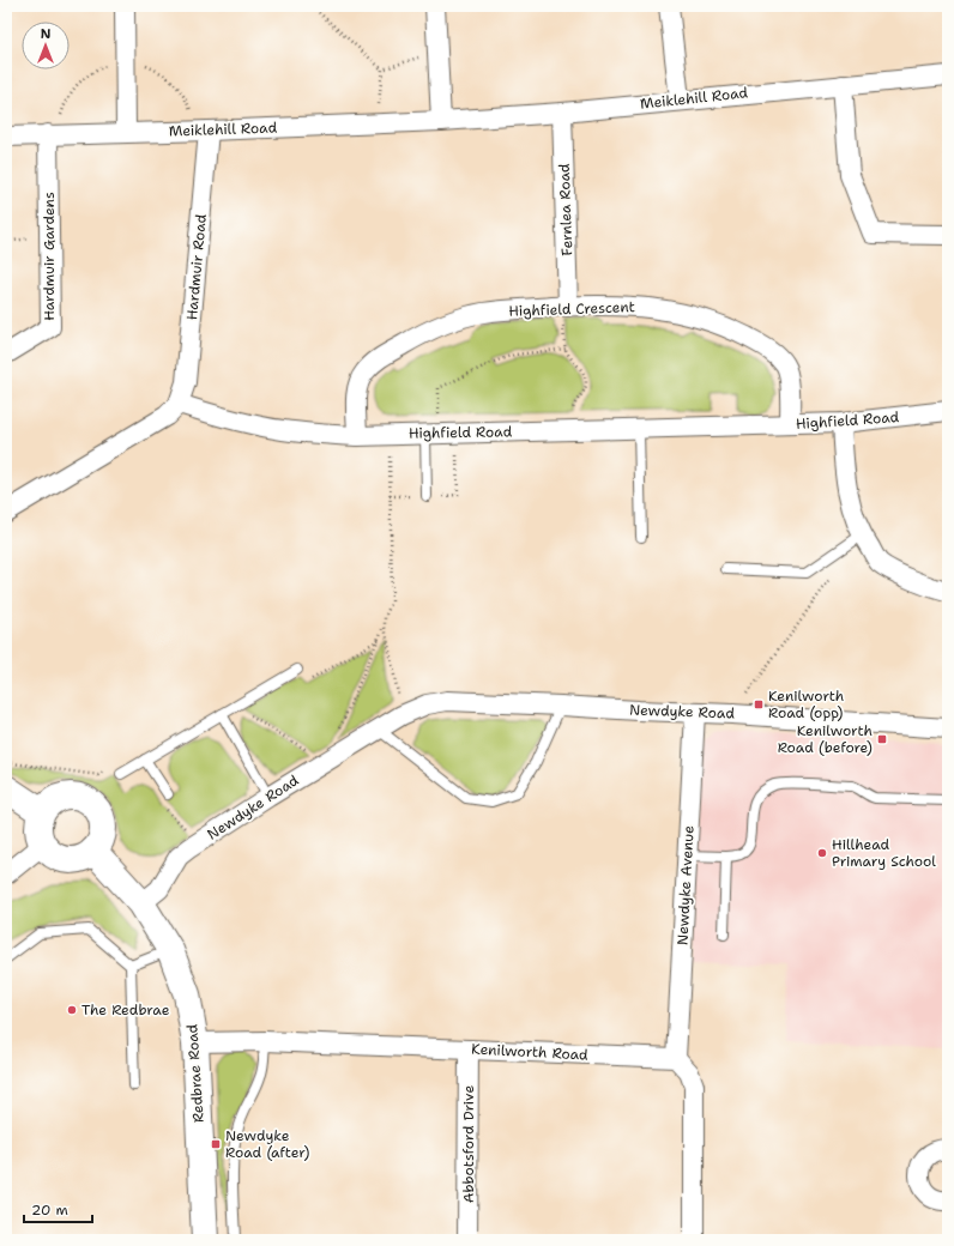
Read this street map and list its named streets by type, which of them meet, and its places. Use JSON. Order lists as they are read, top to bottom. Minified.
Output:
{"streets":{"street":["Meiklehill Road","Fernlea Road","Hardmuir Gardens","Hardmuir Road","Highfield Crescent","Highfield Road","Newdyke Road","Newdyke Avenue","Kenilworth Road","Redbrae Road","Abbotsford Drive"]},"crossings":[["Meiklehill Road","Fernlea Road"],["Meiklehill Road","Hardmuir Gardens"],["Meiklehill Road","Hardmuir Road"],["Fernlea Road","Highfield Crescent"],["Hardmuir Road","Highfield Road"],["Highfield Crescent","Highfield Road"],["Newdyke Road","Newdyke Avenue"],["Newdyke Road","Redbrae Road"],["Newdyke Avenue","Kenilworth Road"],["Kenilworth Road","Redbrae Road"],["Kenilworth Road","Abbotsford Drive"]],"places":{"transit":["Kenilworth Road (opp)","Kenilworth Road (before)","Newdyke Road (after)"],"other":["Hillhead Primary School","The Redbrae"]},"scale_bar":"20 m","north":"top"}
